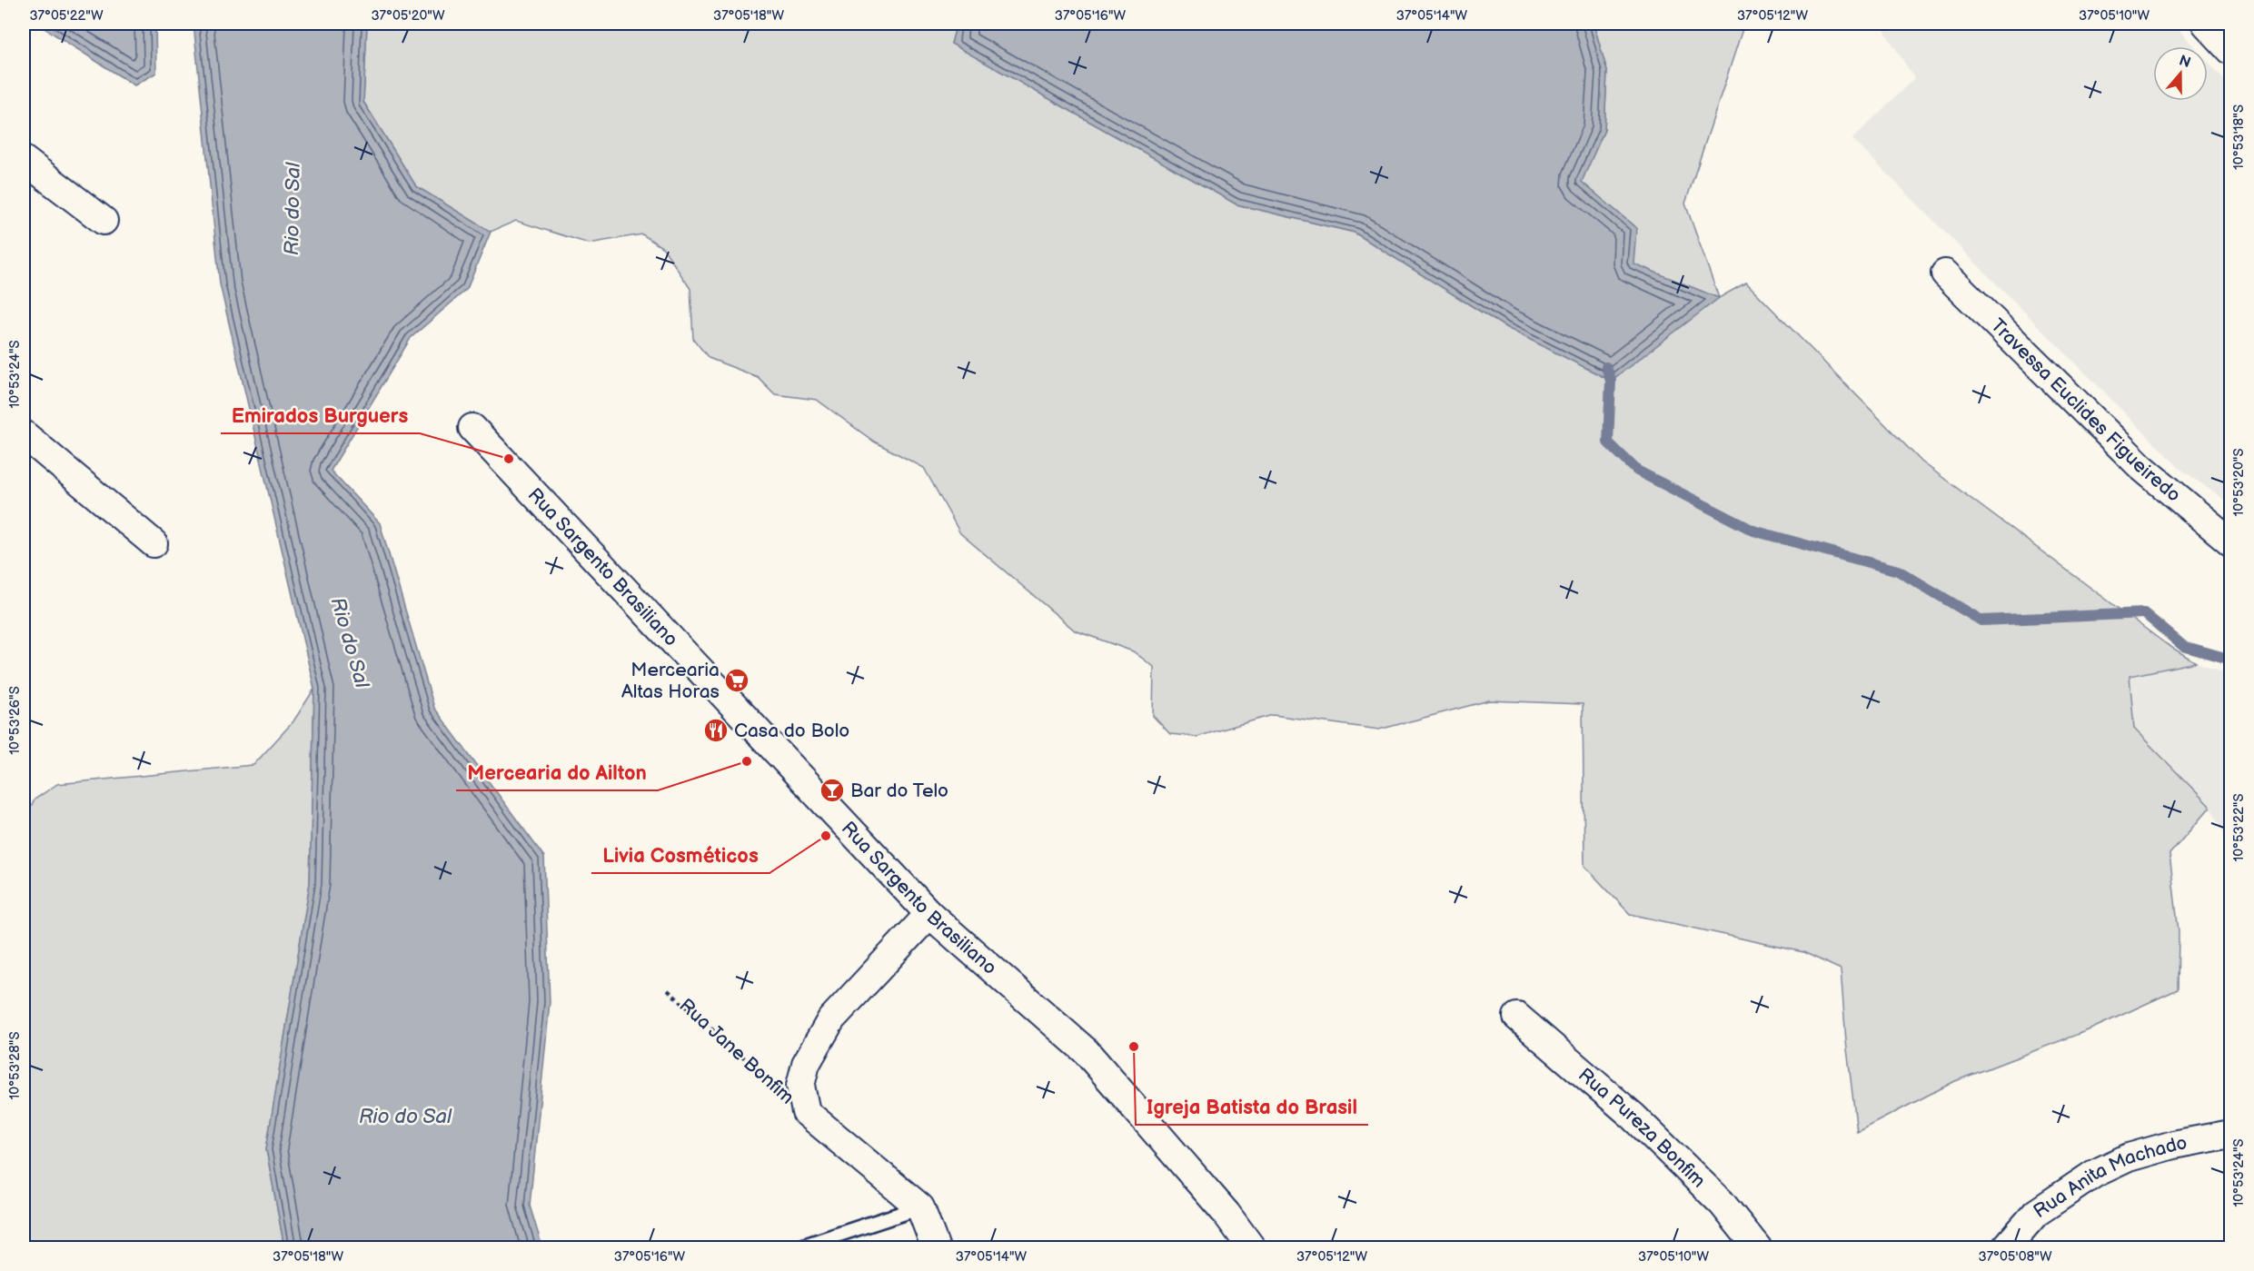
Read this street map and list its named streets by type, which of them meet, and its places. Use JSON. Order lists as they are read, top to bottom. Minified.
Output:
{"streets":{"street":["Travessa Euclides Figueiredo","Rua Sargento Brasiliano","Rua Jane Bonfim","Rua Pureza Bonfim","Rua Anita Machado"]},"crossings":[["Rua Sargento Brasiliano","Rua Jane Bonfim"]],"water":["Rio do Sal"],"places":{"other":["Emirados Burguers","Mercearia do Ailton","Livia Cosméticos","Igreja Batista do Brasil"],"supermarket":["Mercearia Altas Horas"],"restaurant":["Casa do Bolo"],"bar":["Bar do Telo"]},"north":"top","coordinates":["37°05'22\"W","37°05'20\"W","37°05'18\"W","37°05'16\"W","37°05'14\"W","37°05'12\"W","37°05'10\"W","10°53'18\"S","10°53'24\"S","10°53'20\"S","10°53'26\"S","10°53'22\"S","10°53'28\"S","37°05'08\"W"]}
